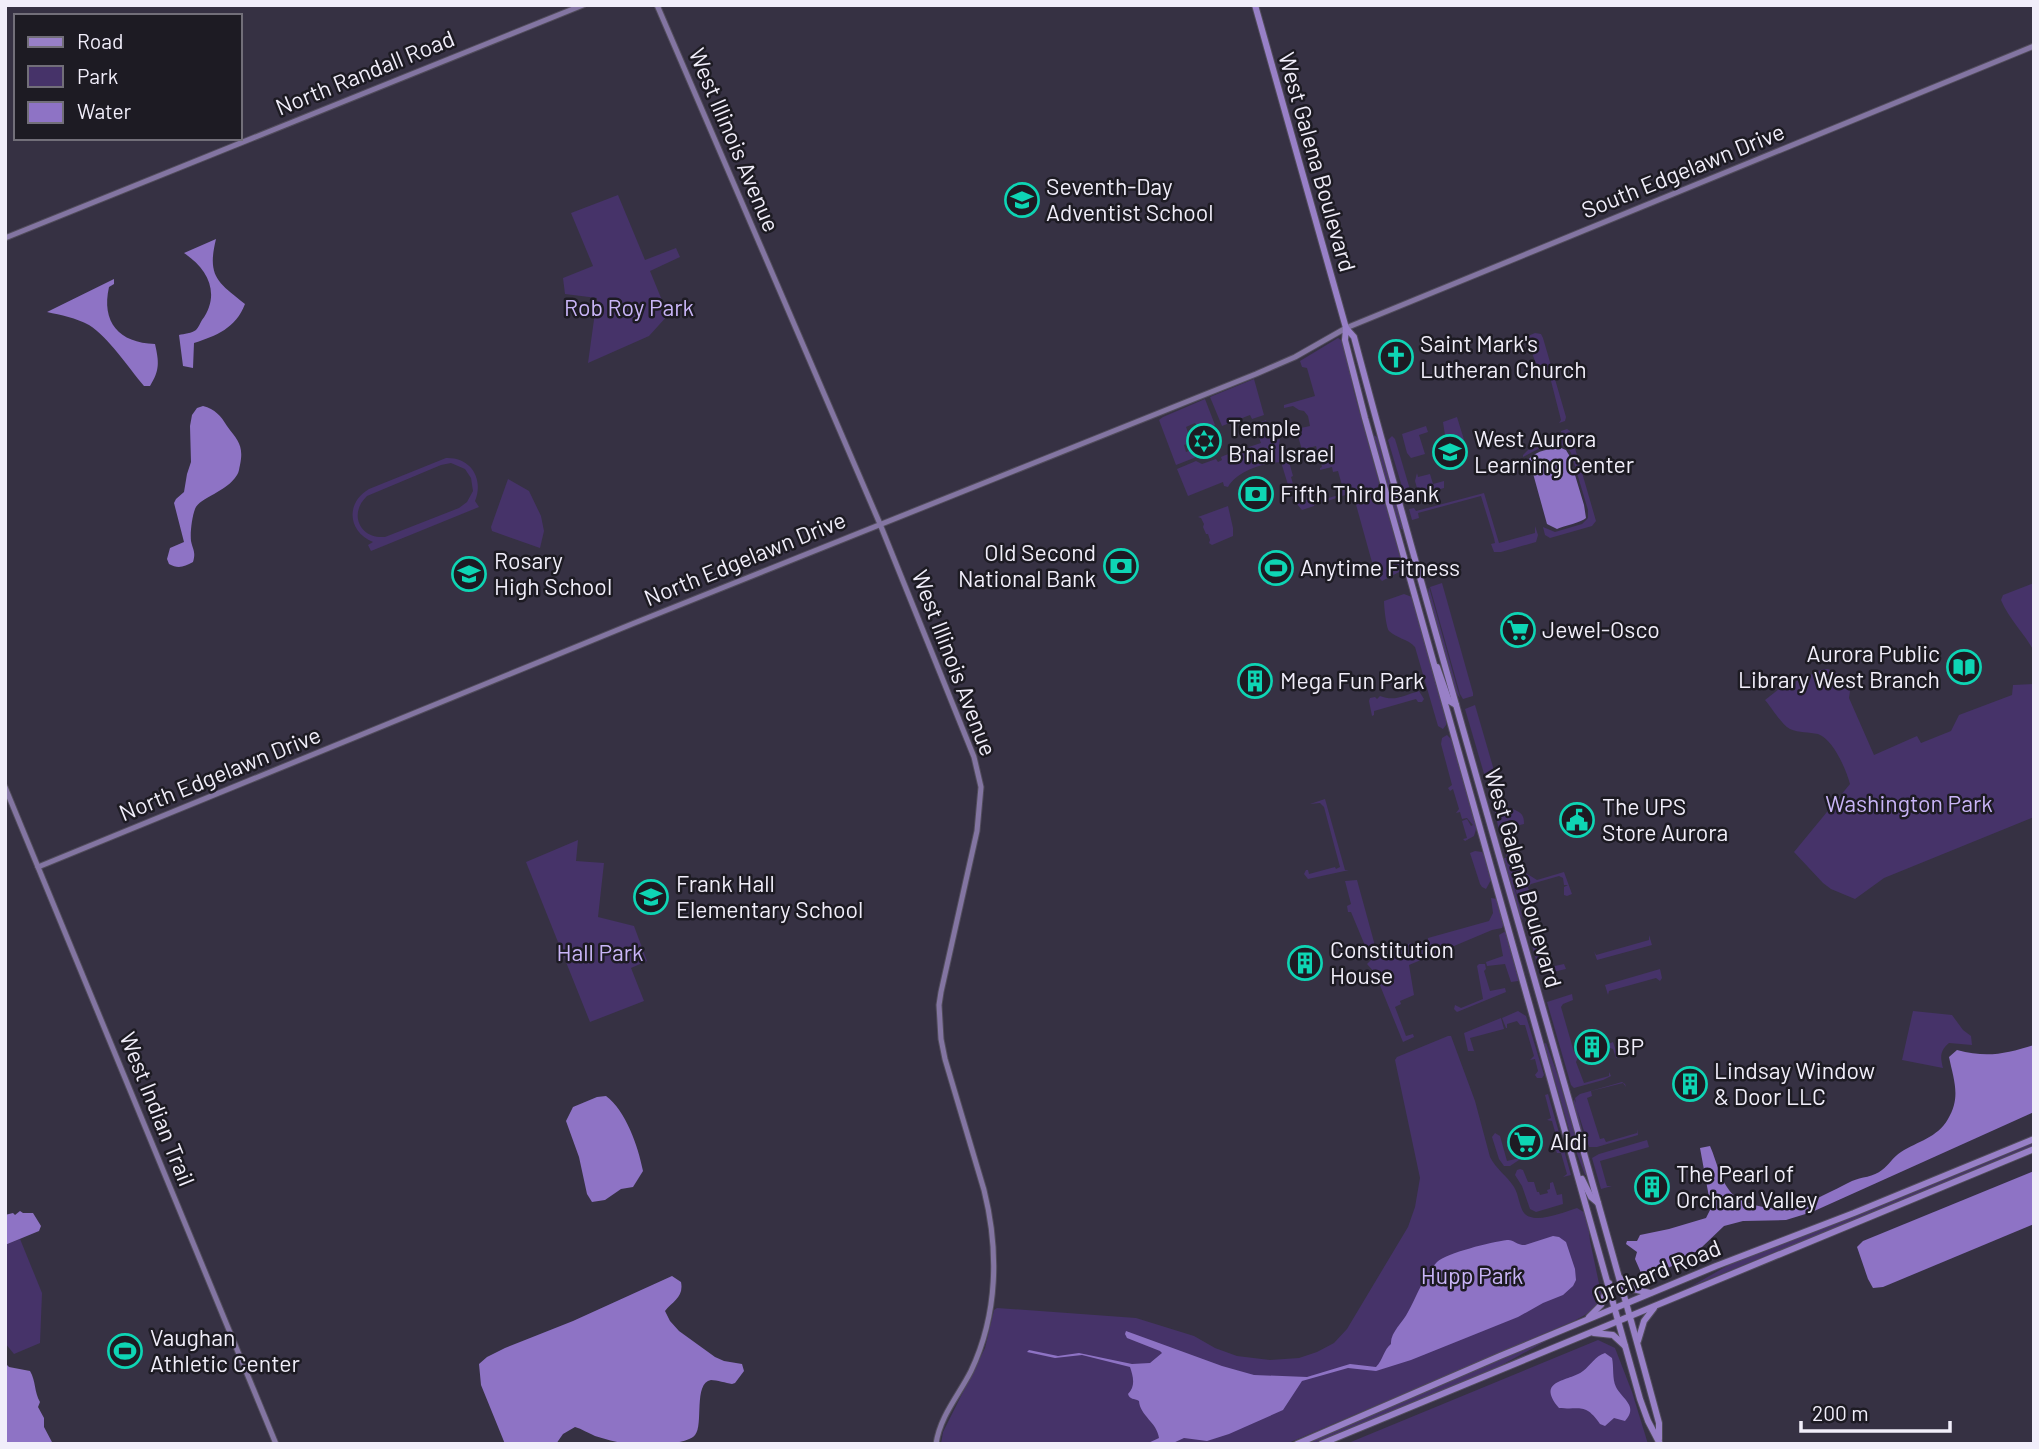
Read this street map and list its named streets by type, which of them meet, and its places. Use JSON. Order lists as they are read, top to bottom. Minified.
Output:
{"streets":{"main road":["West Galena Boulevard","Orchard Road"],"street":["North Randall Road","West Illinois Avenue","South Edgelawn Drive","North Edgelawn Drive","West Indian Trail"]},"crossings":[["West Illinois Avenue","North Edgelawn Drive"],["West Galena Boulevard","South Edgelawn Drive"],["West Galena Boulevard","North Edgelawn Drive"],["West Galena Boulevard","Orchard Road"],["South Edgelawn Drive","North Edgelawn Drive"],["North Edgelawn Drive","West Indian Trail"]],"parks":["Rob Roy Park","Washington Park","Hall Park","Hupp Park"],"places":{"school or university":["Seventh-Day Adventist School","West Aurora Learning Center","Rosary High School","Frank Hall Elementary School"],"church":["Saint Mark's Lutheran Church"],"synagogue":["Temple B'nai Israel"],"bank":["Fifth Third Bank","Old Second National Bank"],"sports":["Anytime Fitness","Vaughan Athletic Center"],"supermarket":["Jewel-Osco","Aldi"],"library":["Aurora Public Library West Branch"],"building":["Mega Fun Park","Constitution House","BP","Lindsay Window & Door LLC","The Pearl of Orchard Valley"],"public building":["The UPS Store Aurora"]},"legend":["Road","Park","Water"],"scale_bar":"200 m"}
